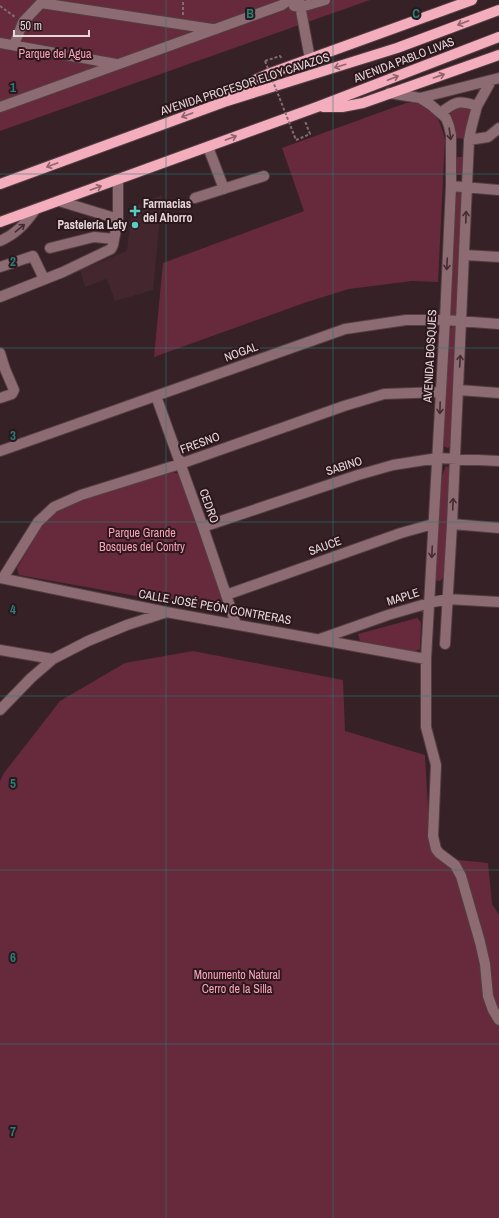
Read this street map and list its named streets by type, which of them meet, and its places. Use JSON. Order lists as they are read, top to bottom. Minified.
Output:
{"streets":{"main road":["AVENIDA PABLO LIVAS","AVENIDA PROFESOR ELOY CAVAZOS"],"street":["NOGAL","AVENIDA BOSQUES","FRESNO","SABINO","CEDRO","SAUCE","MAPLE","CALLE JOSÉ PEÓN CONTRERAS"]},"crossings":[["NOGAL","AVENIDA BOSQUES"],["NOGAL","CEDRO"],["AVENIDA BOSQUES","FRESNO"],["AVENIDA BOSQUES","SABINO"],["AVENIDA BOSQUES","SAUCE"],["AVENIDA BOSQUES","MAPLE"],["AVENIDA BOSQUES","CALLE JOSÉ PEÓN CONTRERAS"],["FRESNO","CEDRO"],["FRESNO","CALLE JOSÉ PEÓN CONTRERAS"],["SABINO","CEDRO"],["CEDRO","SAUCE"],["CEDRO","CALLE JOSÉ PEÓN CONTRERAS"],["MAPLE","CALLE JOSÉ PEÓN CONTRERAS"]],"parks":["Parque del Agua","Parque Grande Bosques del Contry","Monumento Natural Cerro de la Silla"],"places":{"health":["Farmacias del Ahorro"],"other":["Pastelería Lety"]},"scale_bar":"50 m","grid":{"columns":["B","C"],"rows":["1","2","3","4","5","6","7"]}}
